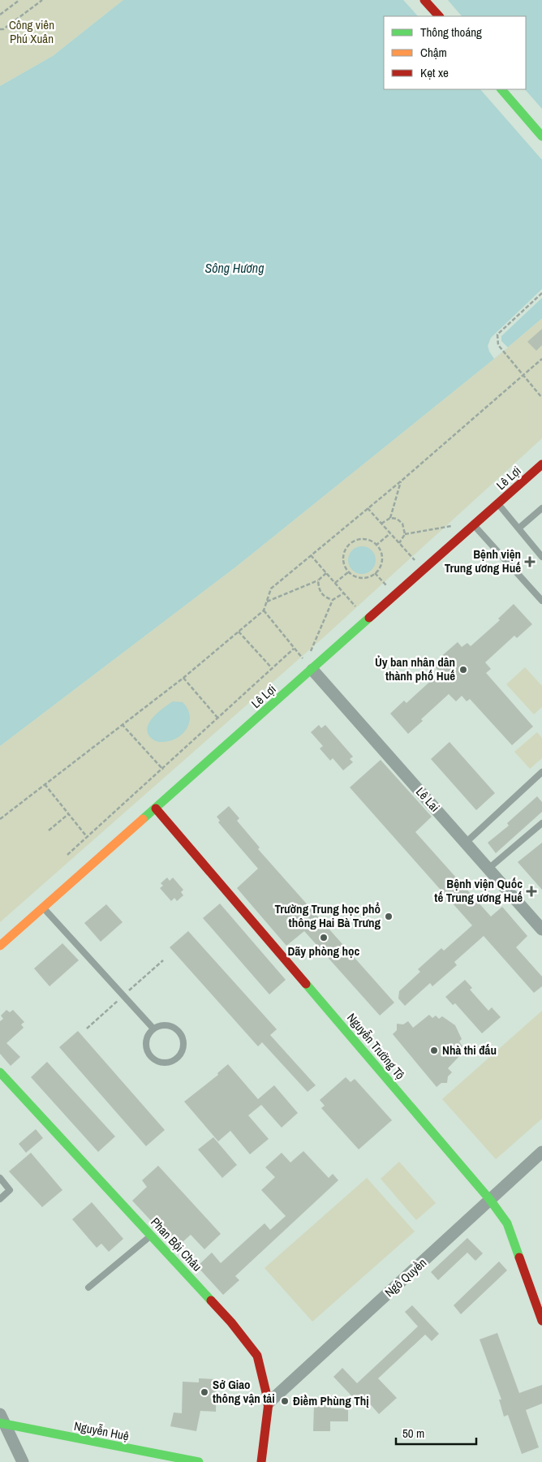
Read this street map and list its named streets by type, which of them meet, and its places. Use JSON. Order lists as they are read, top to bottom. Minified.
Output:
{"streets":{"street":["Lê Lợi","Lê Lai","Nguyễn Trường Tộ","Phan Bội Châu","Ngô Quyền","Nguyễn Huệ"]},"crossings":[["Lê Lợi","Lê Lai"],["Lê Lợi","Nguyễn Trường Tộ"],["Nguyễn Trường Tộ","Ngô Quyền"],["Phan Bội Châu","Ngô Quyền"]],"water":["Sông Hương"],"parks":["Công viên Phú Xuân"],"places":{"health":["Bệnh viện Trung ương Huế","Bệnh viện Quốc tế Trung ương Huế"],"other":["Ủy ban nhân dân thành phố Huế","Trường Trung học phổ thông Hai Bà Trưng","Dãy phòng học","Nhà thi đấu","Sở Giao thông vận tải","Điềm Phùng Thį"]},"legend":["Thông thoáng","Chậm","Kẹt xe"],"scale_bar":"50 m"}
